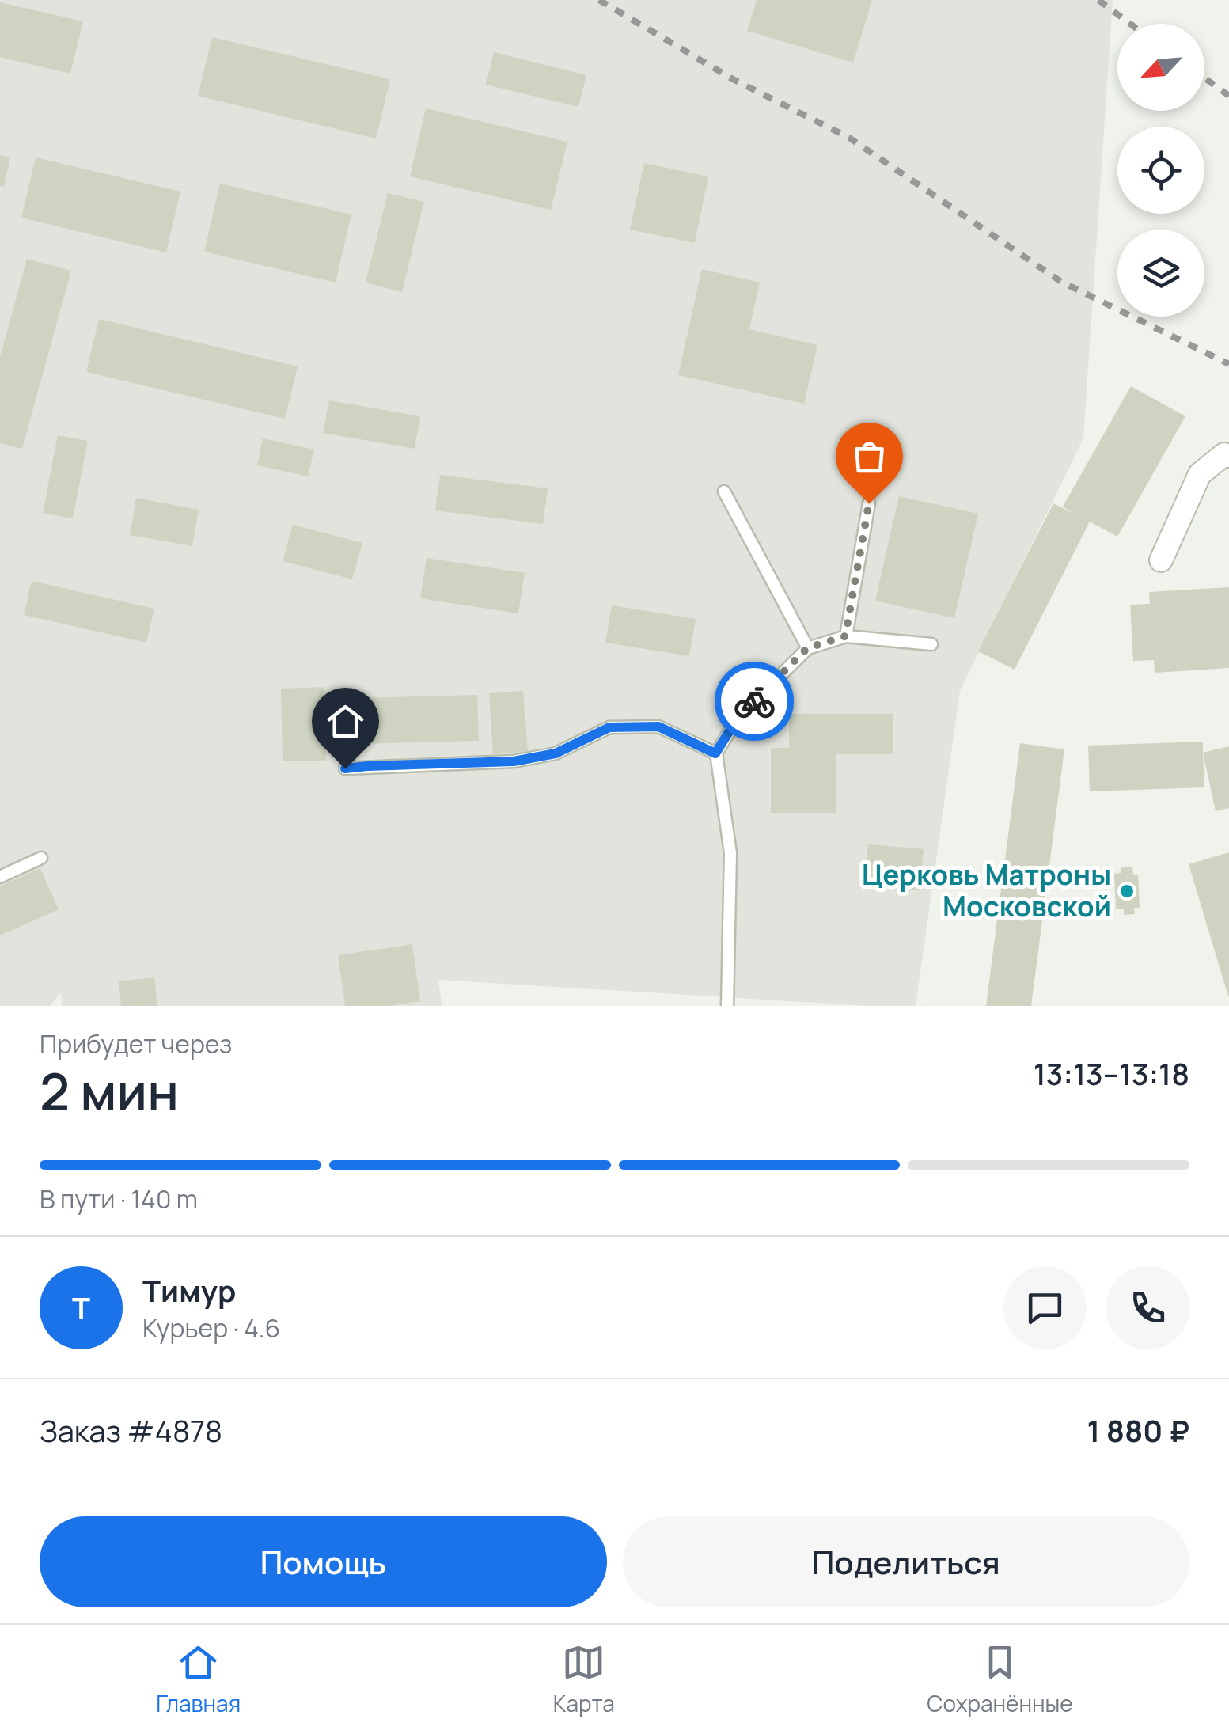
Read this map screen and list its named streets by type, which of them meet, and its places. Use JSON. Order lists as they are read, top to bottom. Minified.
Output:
{"places":["Церковь Матроны Московской"],"north":"bottom left","page":{"heading":["2 мин","Прибудет через","13:13–13:18"],"panel":["Тимур","Курьер · 4.6","Заказ #4878","1 880 ₽"],"bar":"В пути · 140 m","round":"Т","buttons":["Помощь","Поделиться"],"tabs":["Главная","Карта","Сохранённые"]}}
